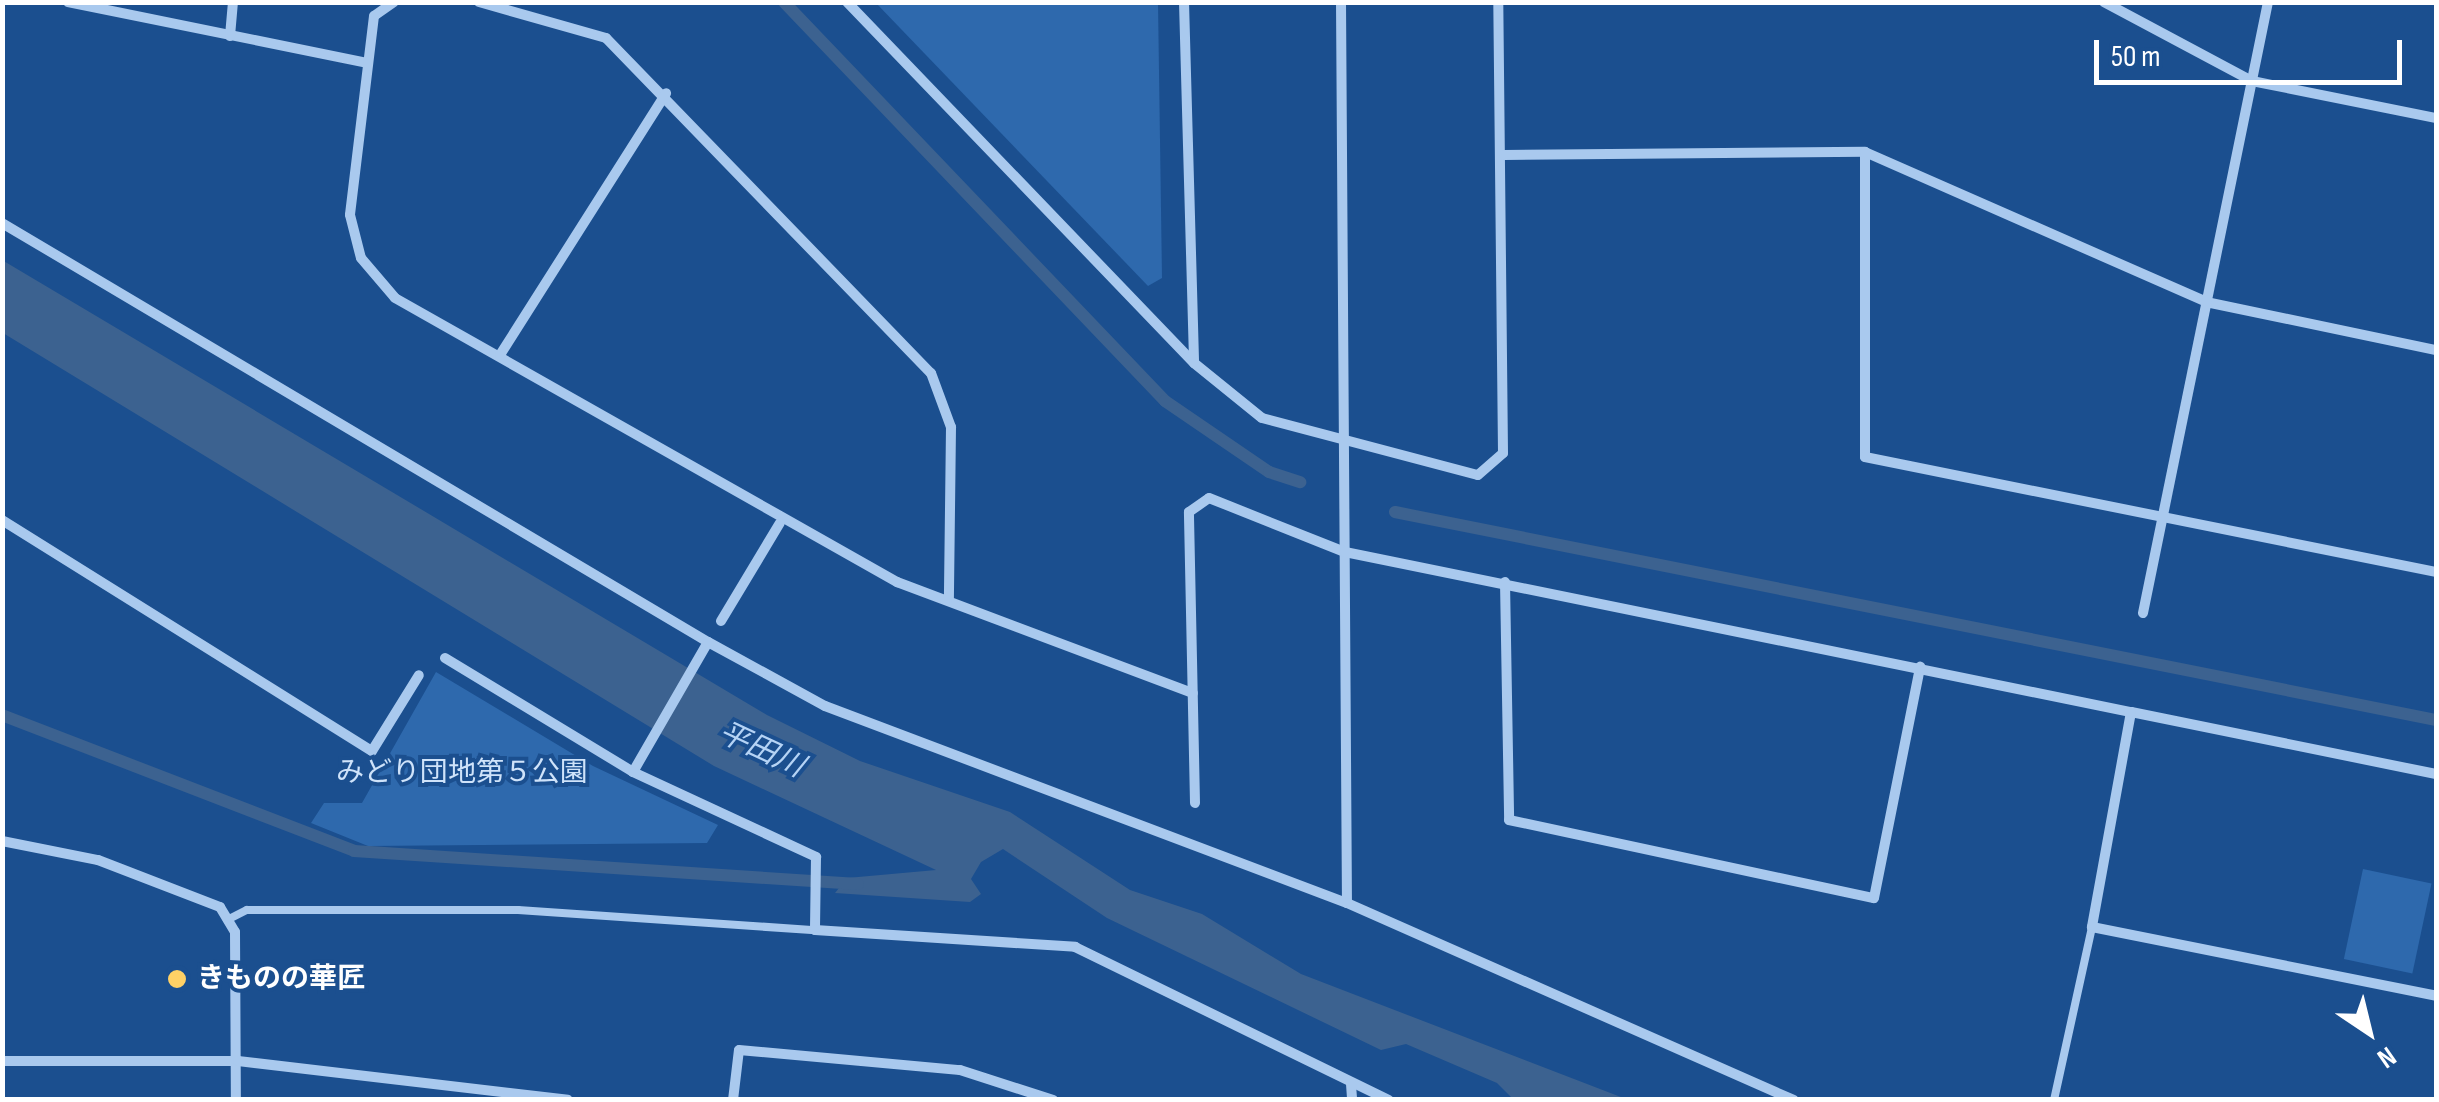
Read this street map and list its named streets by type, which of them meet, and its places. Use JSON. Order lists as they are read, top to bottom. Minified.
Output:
{"water":["平田川"],"parks":["みどり団地第５公園"],"places":["きものの華匠"],"scale_bar":"50 m","north":"bottom right"}
